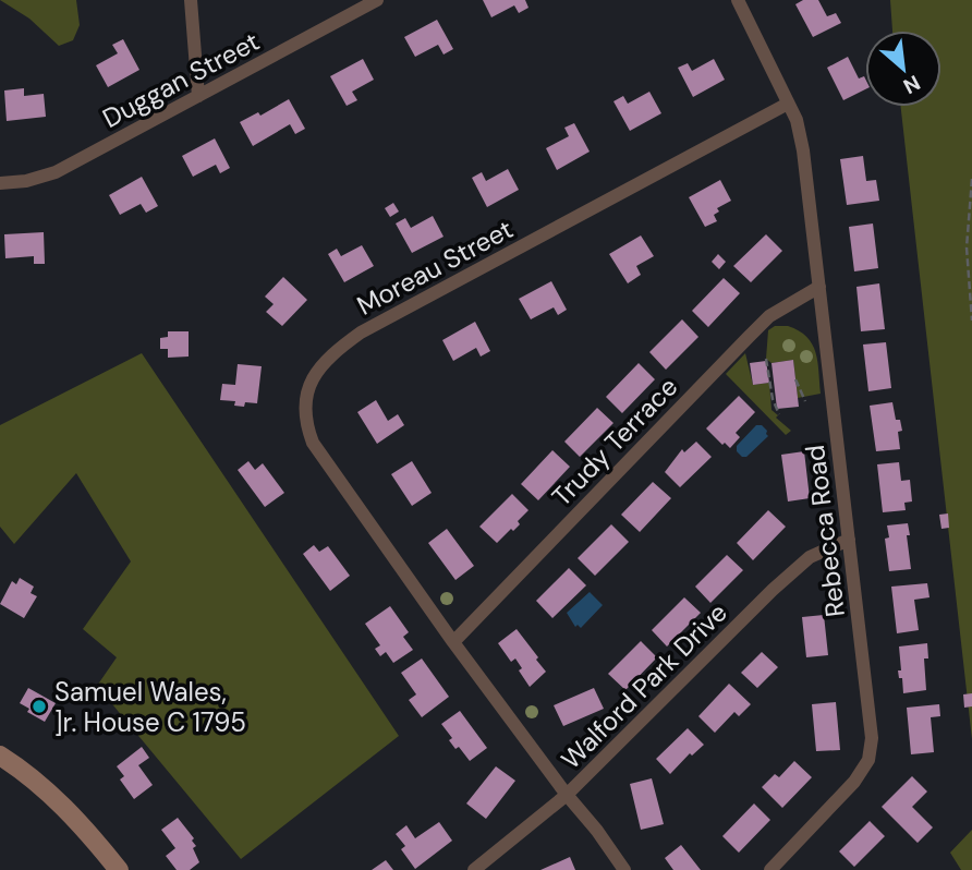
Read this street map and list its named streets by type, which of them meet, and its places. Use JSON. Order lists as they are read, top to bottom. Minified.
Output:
{"streets":{"street":["Duggan Street","Moreau Street","Trudy Terrace","Rebecca Road","Walford Park Drive"]},"crossings":[["Moreau Street","Trudy Terrace"],["Moreau Street","Rebecca Road"],["Trudy Terrace","Rebecca Road"],["Rebecca Road","Walford Park Drive"]],"places":["Samuel Wales, ]r. House C 1795"],"north":"bottom right"}
